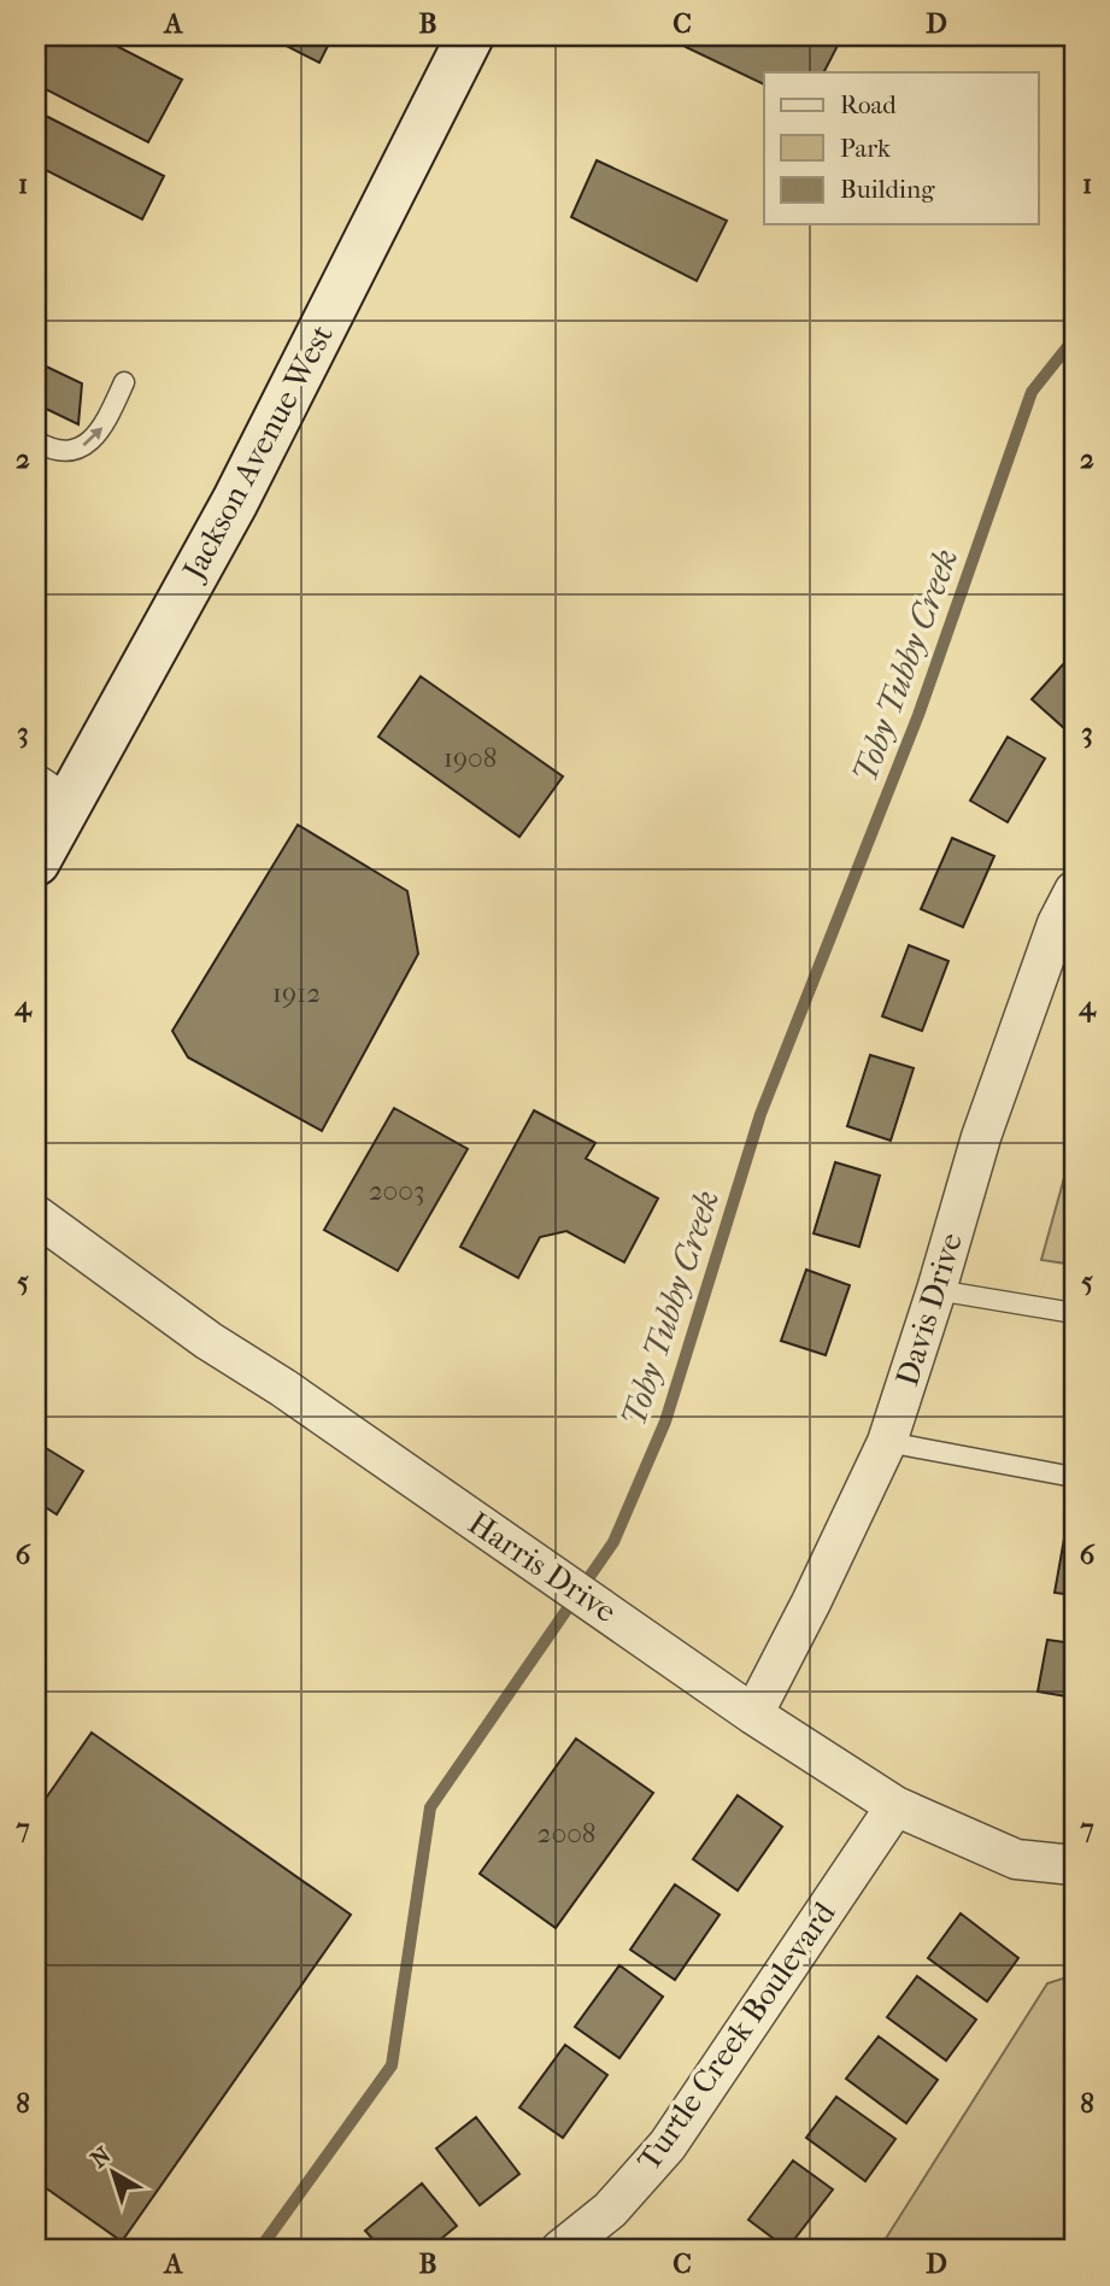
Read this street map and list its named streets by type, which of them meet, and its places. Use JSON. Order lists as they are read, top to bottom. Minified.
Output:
{"streets":{"main road":["Jackson Avenue West"],"street":["Davis Drive","Harris Drive","Turtle Creek Boulevard"]},"crossings":[["Davis Drive","Harris Drive"],["Harris Drive","Turtle Creek Boulevard"]],"water":["Toby Tubby Creek"],"house_numbers":["1908","1912","2003","2008"],"legend":["Road","Park","Building"],"north":"top left","grid":{"columns":["A","B","C","D"],"rows":["1","2","3","4","5","6","7","8"]}}
